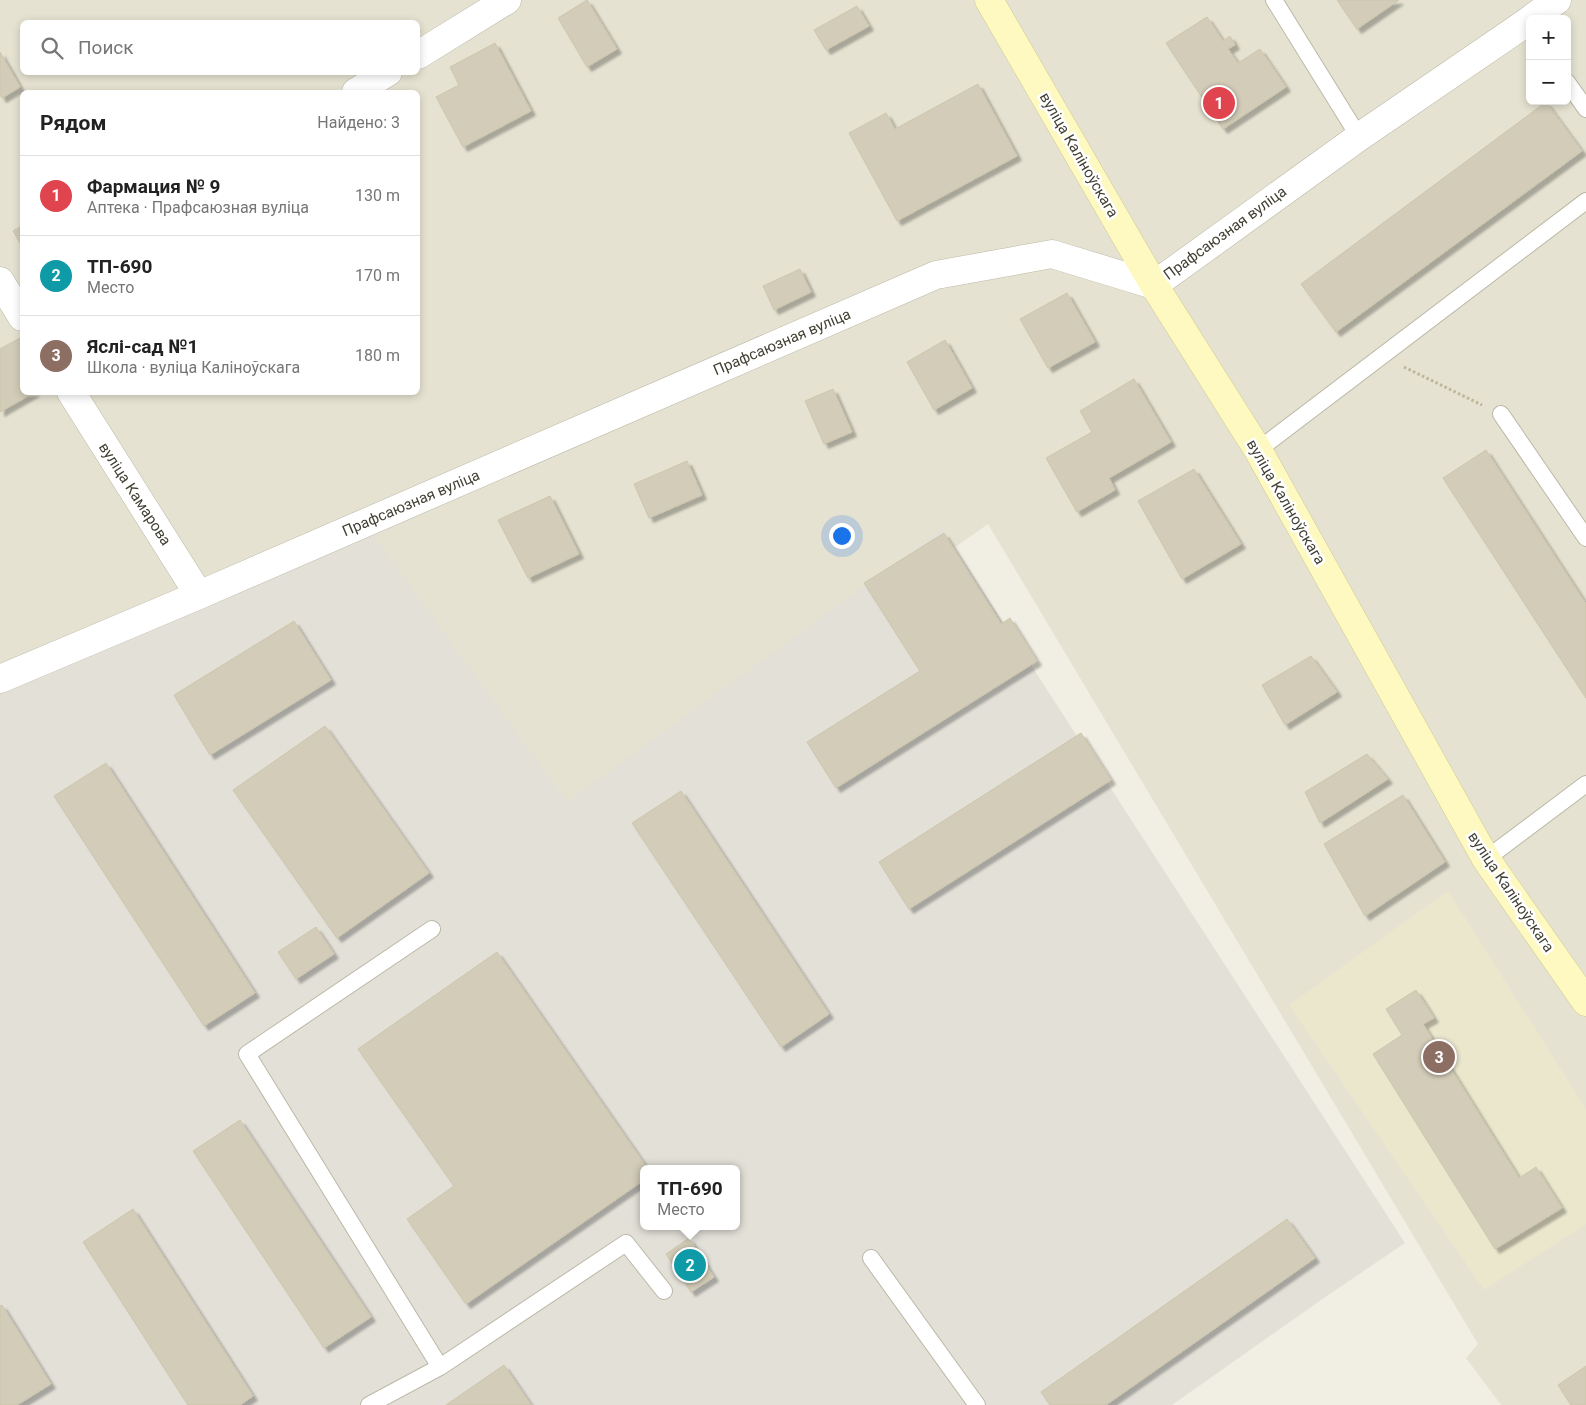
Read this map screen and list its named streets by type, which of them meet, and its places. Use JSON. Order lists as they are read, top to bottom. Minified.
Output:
{"streets":{"main road":["вуліца Каліноўскага"],"street":["Прафсаюзная вуліца","вуліца Камарова"]},"crossings":[["вуліца Каліноўскага","Прафсаюзная вуліца"],["Прафсаюзная вуліца","вуліца Камарова"]],"page":{"map_buttons":["+","−"],"search":"Поиск","pins":["1","3","2"],"heading":["Рядом","Найдено: 3"],"list":[{"mark":"1","name":"Фармация № 9","note":"Аптека · Прафсаюзная вуліца","value":"130 m"},{"mark":"2","name":"ТП-690","note":"Место","value":"170 m"},{"mark":"3","name":"Яслі-сад №1","note":"Школа · вуліца Каліноўскага","value":"180 m"}],"popup":["ТП-690","Место"]}}
